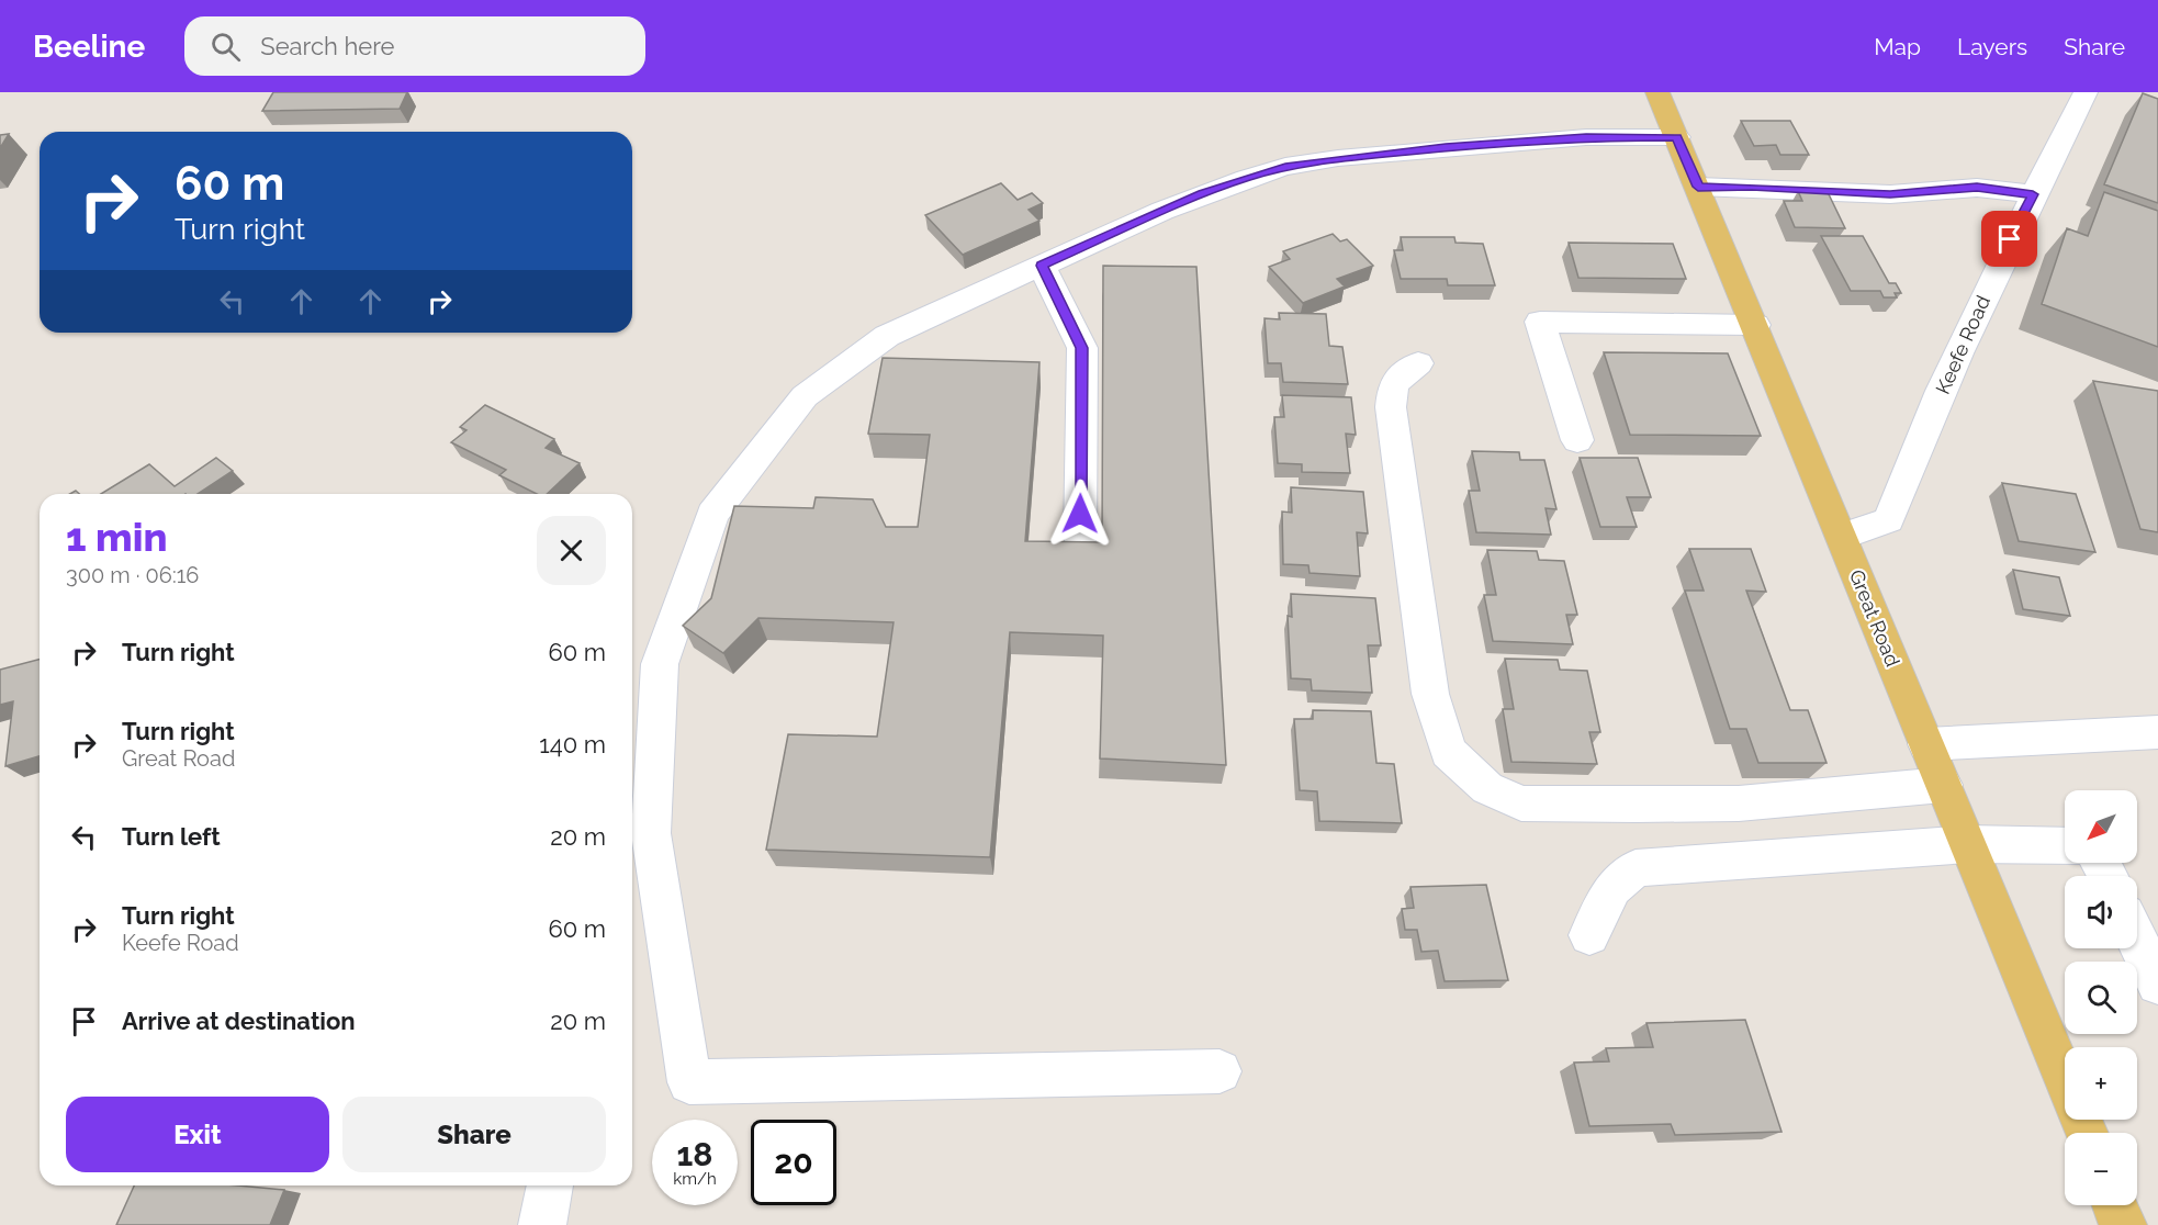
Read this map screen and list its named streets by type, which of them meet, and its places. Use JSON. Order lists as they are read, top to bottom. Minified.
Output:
{"streets":{"main road":["Great Road"],"street":["Keefe Road"]},"crossings":[["Keefe Road","Great Road"]],"north":"bottom left","page":{"header":"Beeline","search":"Search here","nav":["Map","Layers","Share"],"turn":["60 m","Turn right"],"heading":["1 min","300 m · 06:16"],"list":[{"name":"Turn right","value":"60 m"},{"name":"Turn right","note":"Great Road","value":"140 m"},{"name":"Turn left","value":"20 m"},{"name":"Turn right","note":"Keefe Road","value":"60 m"},{"name":"Arrive at destination","value":"20 m"}],"map_buttons":["+","−"],"buttons":["Exit","Share"],"speed":"18 km/h","limit":"20"}}
